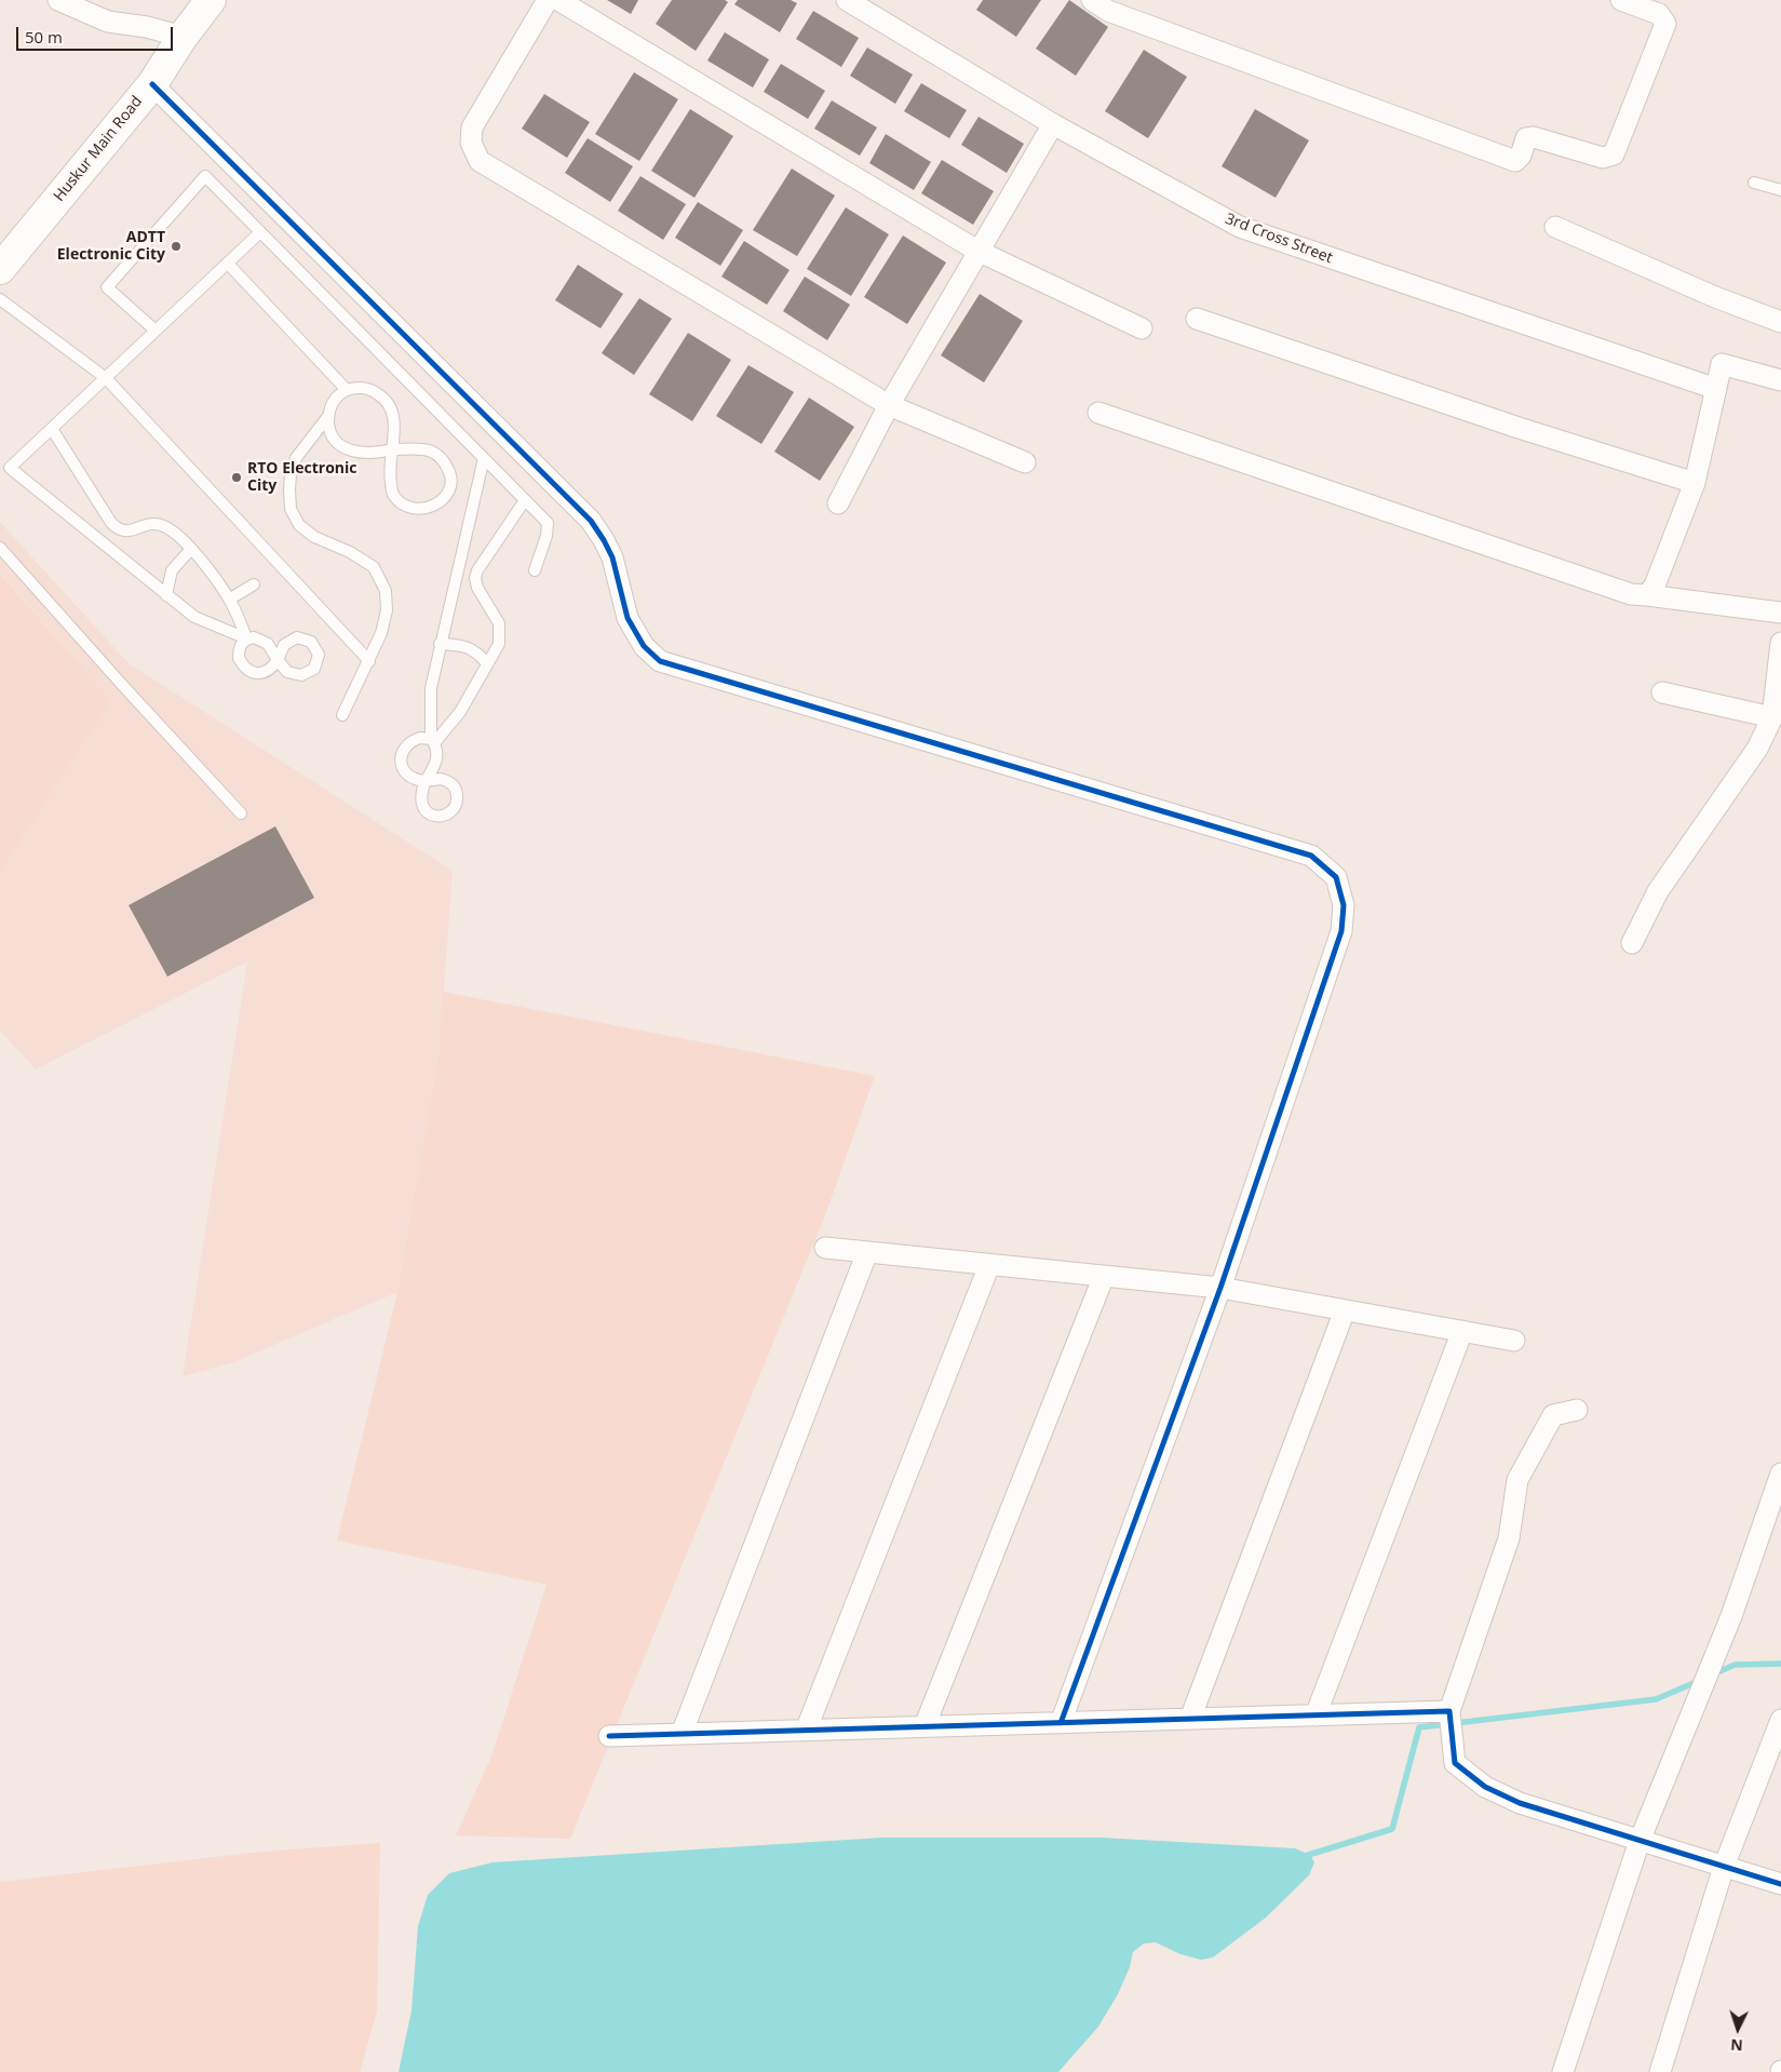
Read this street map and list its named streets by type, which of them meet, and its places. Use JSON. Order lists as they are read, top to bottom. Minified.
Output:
{"streets":{"main road":["Huskur Main Road"],"street":["3rd Cross Street"]},"places":["ADTT Electronic City","RTO Electronic City"],"scale_bar":"50 m","north":"bottom"}
